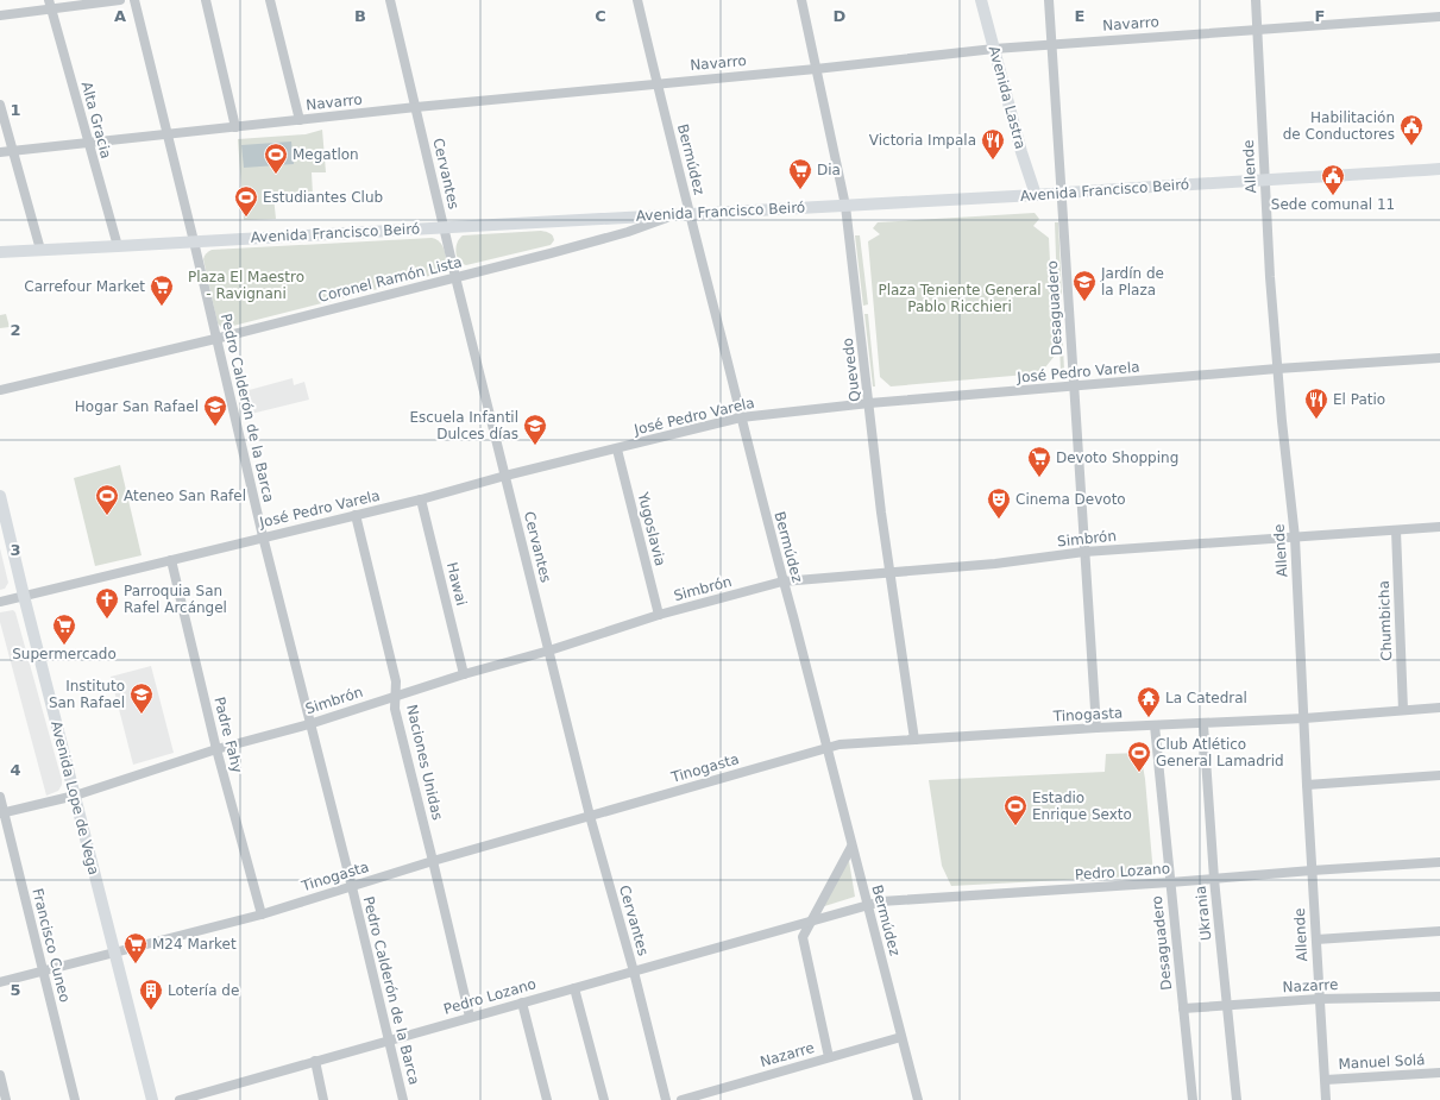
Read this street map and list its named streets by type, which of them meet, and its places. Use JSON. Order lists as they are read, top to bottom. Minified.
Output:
{"streets":{"main road":["Avenida Lastra","Avenida Francisco Beiró","Avenida Lope de Vega"],"street":["Navarro","Alta Gracia","Bermúdez","Allende","Cervantes","Coronel Ramón Lista","Desaguadero","Quevedo","José Pedro Varela","Pedro Calderón de la Barca","Yugoslavia","Simbrón","Hawai","Chumbicha","Tinogasta","Padre Fahy","Naciones Unidas","Pedro Lozano","Ukrania","Francisco Cuneo","Nazarre","Manuel Solá"]},"crossings":[["Navarro","Avenida Lastra"],["Navarro","Alta Gracia"],["Navarro","Bermúdez"],["Navarro","Allende"],["Navarro","Cervantes"],["Navarro","Desaguadero"],["Navarro","Quevedo"],["Navarro","Pedro Calderón de la Barca"],["Avenida Lastra","Avenida Francisco Beiró"],["Alta Gracia","Avenida Francisco Beiró"],["Bermúdez","Avenida Francisco Beiró"],["Bermúdez","José Pedro Varela"],["Bermúdez","Simbrón"],["Bermúdez","Tinogasta"],["Bermúdez","Pedro Lozano"],["Bermúdez","Nazarre"],["Allende","Avenida Francisco Beiró"],["Allende","José Pedro Varela"],["Allende","Simbrón"],["Allende","Tinogasta"],["Allende","Pedro Lozano"],["Allende","Nazarre"],["Allende","Manuel Solá"],["Cervantes","Avenida Francisco Beiró"],["Cervantes","Coronel Ramón Lista"],["Cervantes","José Pedro Varela"],["Cervantes","Simbrón"],["Cervantes","Tinogasta"],["Cervantes","Pedro Lozano"],["Avenida Francisco Beiró","Coronel Ramón Lista"],["Avenida Francisco Beiró","Desaguadero"],["Avenida Francisco Beiró","Quevedo"],["Avenida Francisco Beiró","Pedro Calderón de la Barca"],["Coronel Ramón Lista","Pedro Calderón de la Barca"],["Desaguadero","José Pedro Varela"],["Desaguadero","Simbrón"],["Desaguadero","Tinogasta"],["Desaguadero","Pedro Lozano"],["Desaguadero","Nazarre"],["Quevedo","José Pedro Varela"],["Quevedo","Simbrón"],["Quevedo","Tinogasta"],["José Pedro Varela","Pedro Calderón de la Barca"],["José Pedro Varela","Yugoslavia"],["José Pedro Varela","Hawai"],["José Pedro Varela","Padre Fahy"],["José Pedro Varela","Naciones Unidas"],["José Pedro Varela","Avenida Lope de Vega"],["Pedro Calderón de la Barca","Simbrón"],["Pedro Calderón de la Barca","Tinogasta"],["Pedro Calderón de la Barca","Pedro Lozano"],["Yugoslavia","Simbrón"],["Simbrón","Hawai"],["Simbrón","Chumbicha"],["Simbrón","Padre Fahy"],["Simbrón","Naciones Unidas"],["Simbrón","Avenida Lope de Vega"],["Simbrón","Francisco Cuneo"],["Chumbicha","Tinogasta"],["Tinogasta","Padre Fahy"],["Tinogasta","Naciones Unidas"],["Tinogasta","Avenida Lope de Vega"],["Tinogasta","Ukrania"],["Tinogasta","Francisco Cuneo"],["Naciones Unidas","Pedro Lozano"],["Pedro Lozano","Ukrania"],["Ukrania","Nazarre"]],"parks":["Plaza El Maestro - Ravignani","Plaza Teniente General Pablo Ricchieri"],"places":{"public building":["Habilitación de Conductores","Sede comunal 11"],"restaurant":["Victoria Impala","El Patio"],"sports":["Megatlon","Estudiantes Club","Ateneo San Rafel","Club Atlético General Lamadrid","Estadio Enrique Sexto"],"supermarket":["Dia","Carrefour Market","Devoto Shopping","Supermercado","M24 Market"],"school or university":["Jardín de la Plaza","Hogar San Rafael","Escuela Infantil Dulces días","Instituto San Rafael"],"theatre":["Cinema Devoto"],"church":["Parroquia San Rafel Arcángel"],"temple":["La Catedral"],"building":["Lotería de"]},"grid":{"columns":["A","B","C","D","E","F"],"rows":["1","2","3","4","5"]}}
